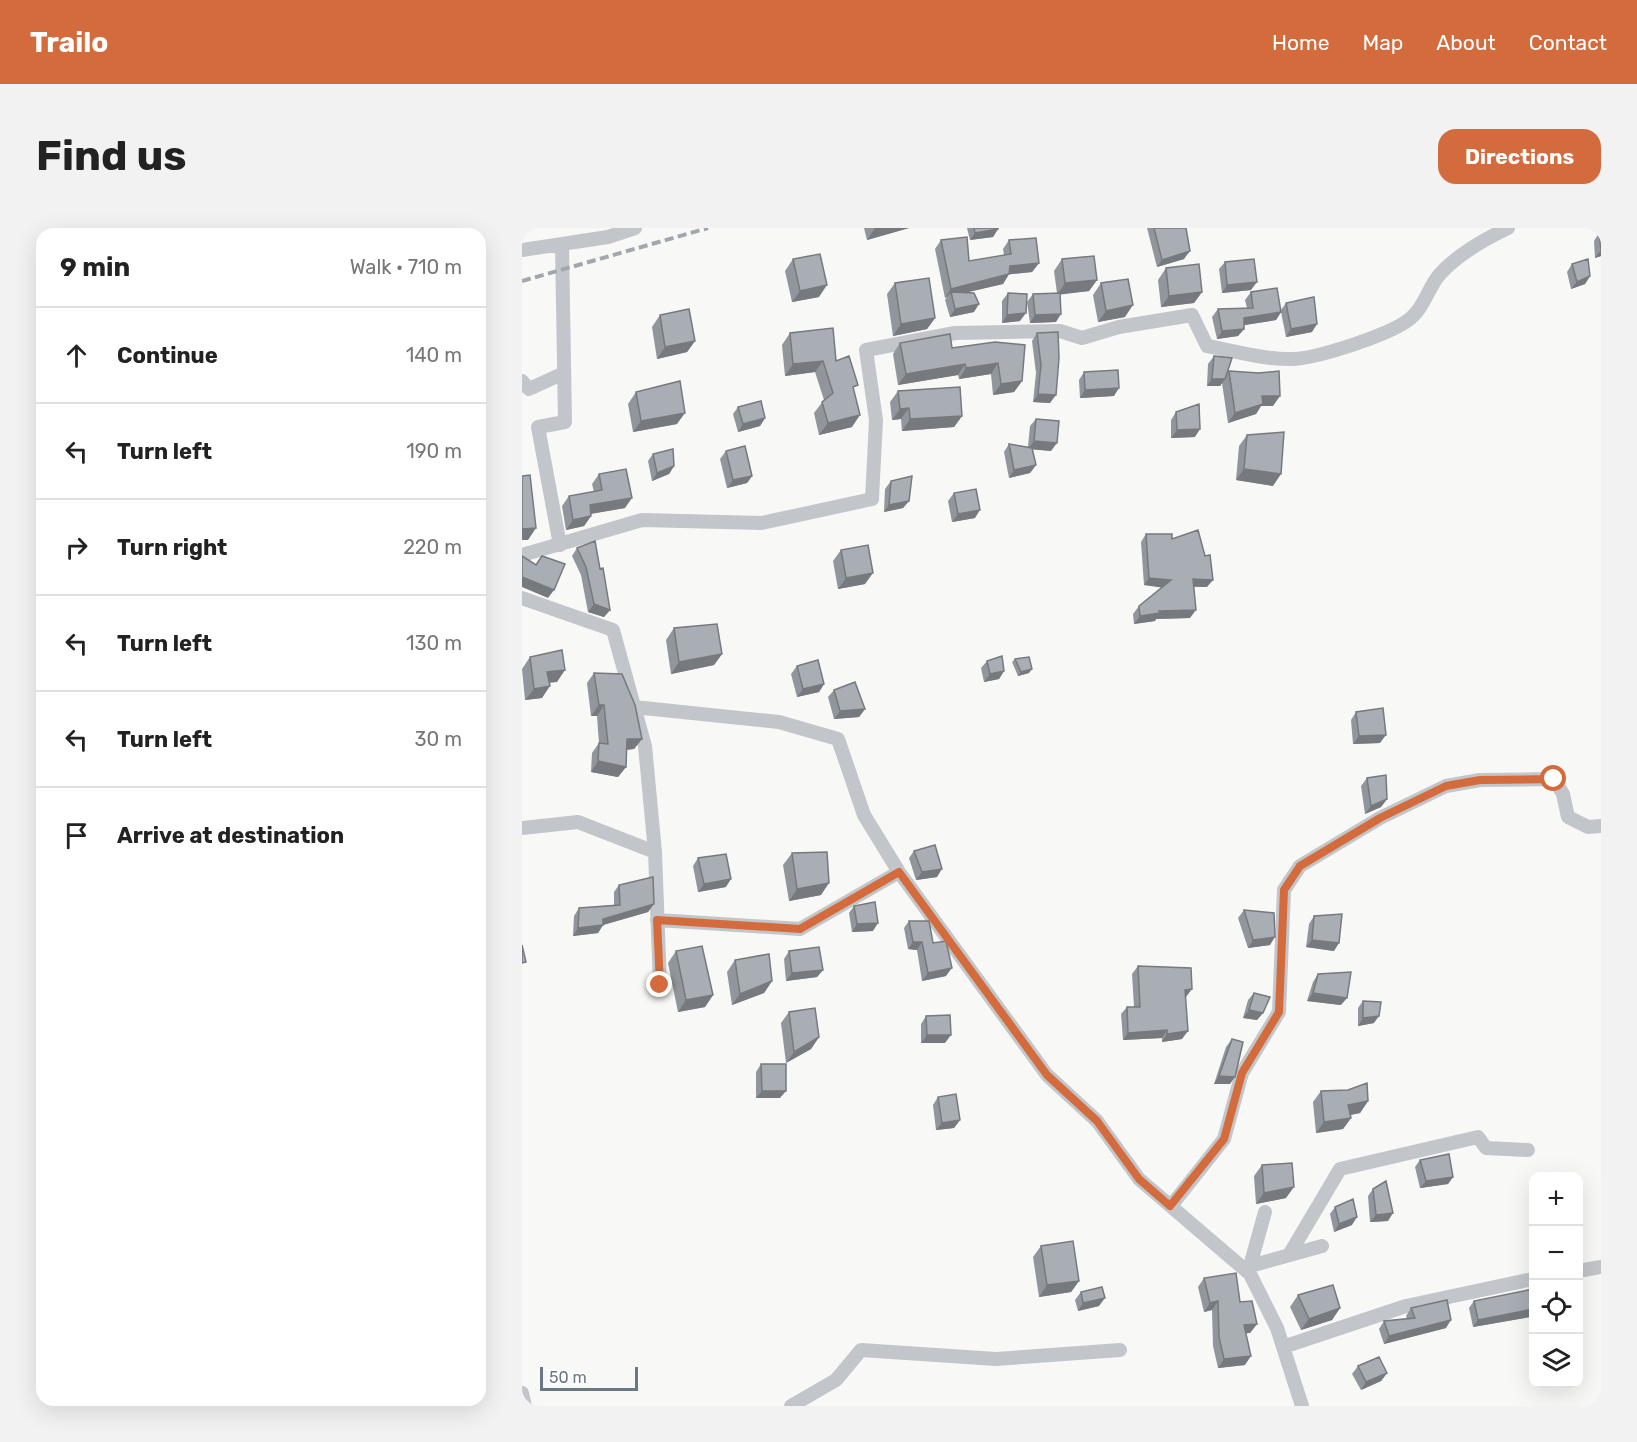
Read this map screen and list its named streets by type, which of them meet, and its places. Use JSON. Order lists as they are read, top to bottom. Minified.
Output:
{"scale_bar":"50 m","page":{"header":"Trailo","nav":["Home","Map","About","Contact"],"buttons":"Directions","title":"Find us","heading":["9 min","Walk · 710 m"],"list":[["Continue","140 m"],["Turn left","190 m"],["Turn right","220 m"],["Turn left","130 m"],["Turn left","30 m"],"Arrive at destination"],"map_buttons":["+","−"],"scale":"50 m"}}
